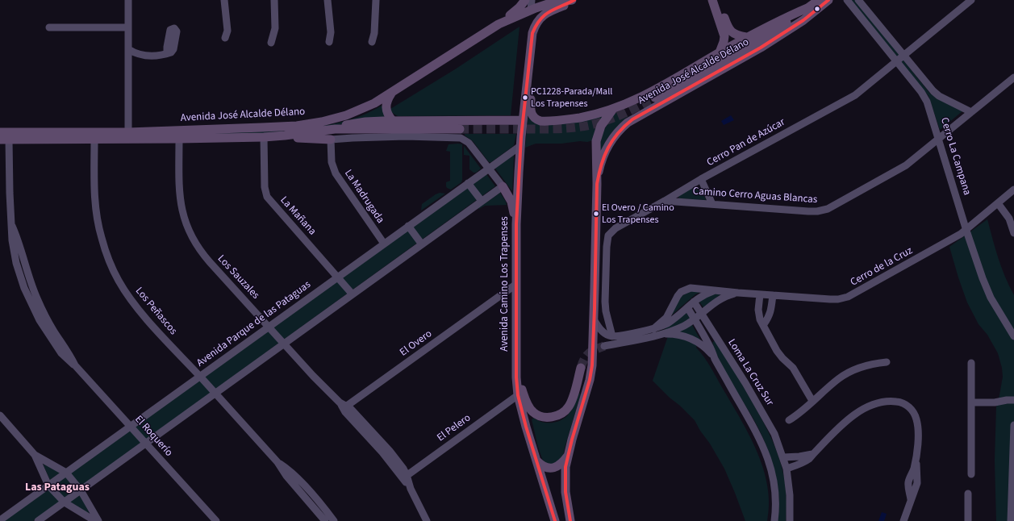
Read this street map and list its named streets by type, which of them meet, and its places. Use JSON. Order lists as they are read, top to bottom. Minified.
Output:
{"streets":{"main road":["Avenida José Alcalde Délano","Avenida Camino Los Trapenses"],"street":["Cerro Pan de Azúcar","Cerro La Campana","Camino Cerro Aguas Blancas","La Madrugada","La Mañana","Cerro de la Cruz","Los Sauzales","Los Peñascos","Avenida Parque de las Pataguas","El Overo","Loma La Cruz Sur","El Pelero","El Roquerío"]},"crossings":[["Avenida José Alcalde Délano","La Mañana"],["Avenida José Alcalde Délano","Los Sauzales"],["Avenida José Alcalde Délano","Avenida Camino Los Trapenses"],["Avenida José Alcalde Délano","Los Peñascos"],["Avenida José Alcalde Délano","El Roquerío"],["Cerro Pan de Azúcar","Cerro La Campana"],["Cerro Pan de Azúcar","Camino Cerro Aguas Blancas"],["Cerro Pan de Azúcar","Cerro de la Cruz"],["Cerro La Campana","Camino Cerro Aguas Blancas"],["Cerro La Campana","Cerro de la Cruz"],["La Madrugada","Avenida Parque de las Pataguas"],["La Mañana","Avenida Parque de las Pataguas"],["Cerro de la Cruz","Loma La Cruz Sur"],["Los Sauzales","Avenida Parque de las Pataguas"],["Los Sauzales","El Overo"],["Los Sauzales","El Pelero"],["Avenida Camino Los Trapenses","Avenida Parque de las Pataguas"],["Avenida Camino Los Trapenses","El Overo"],["Avenida Camino Los Trapenses","El Pelero"],["Los Peñascos","Avenida Parque de las Pataguas"],["Avenida Parque de las Pataguas","El Roquerío"]],"districts":["Las Pataguas"],"places":["PC1228-Parada/Mall Los Trapenses","El Overo / Camino Los Trapenses"]}
